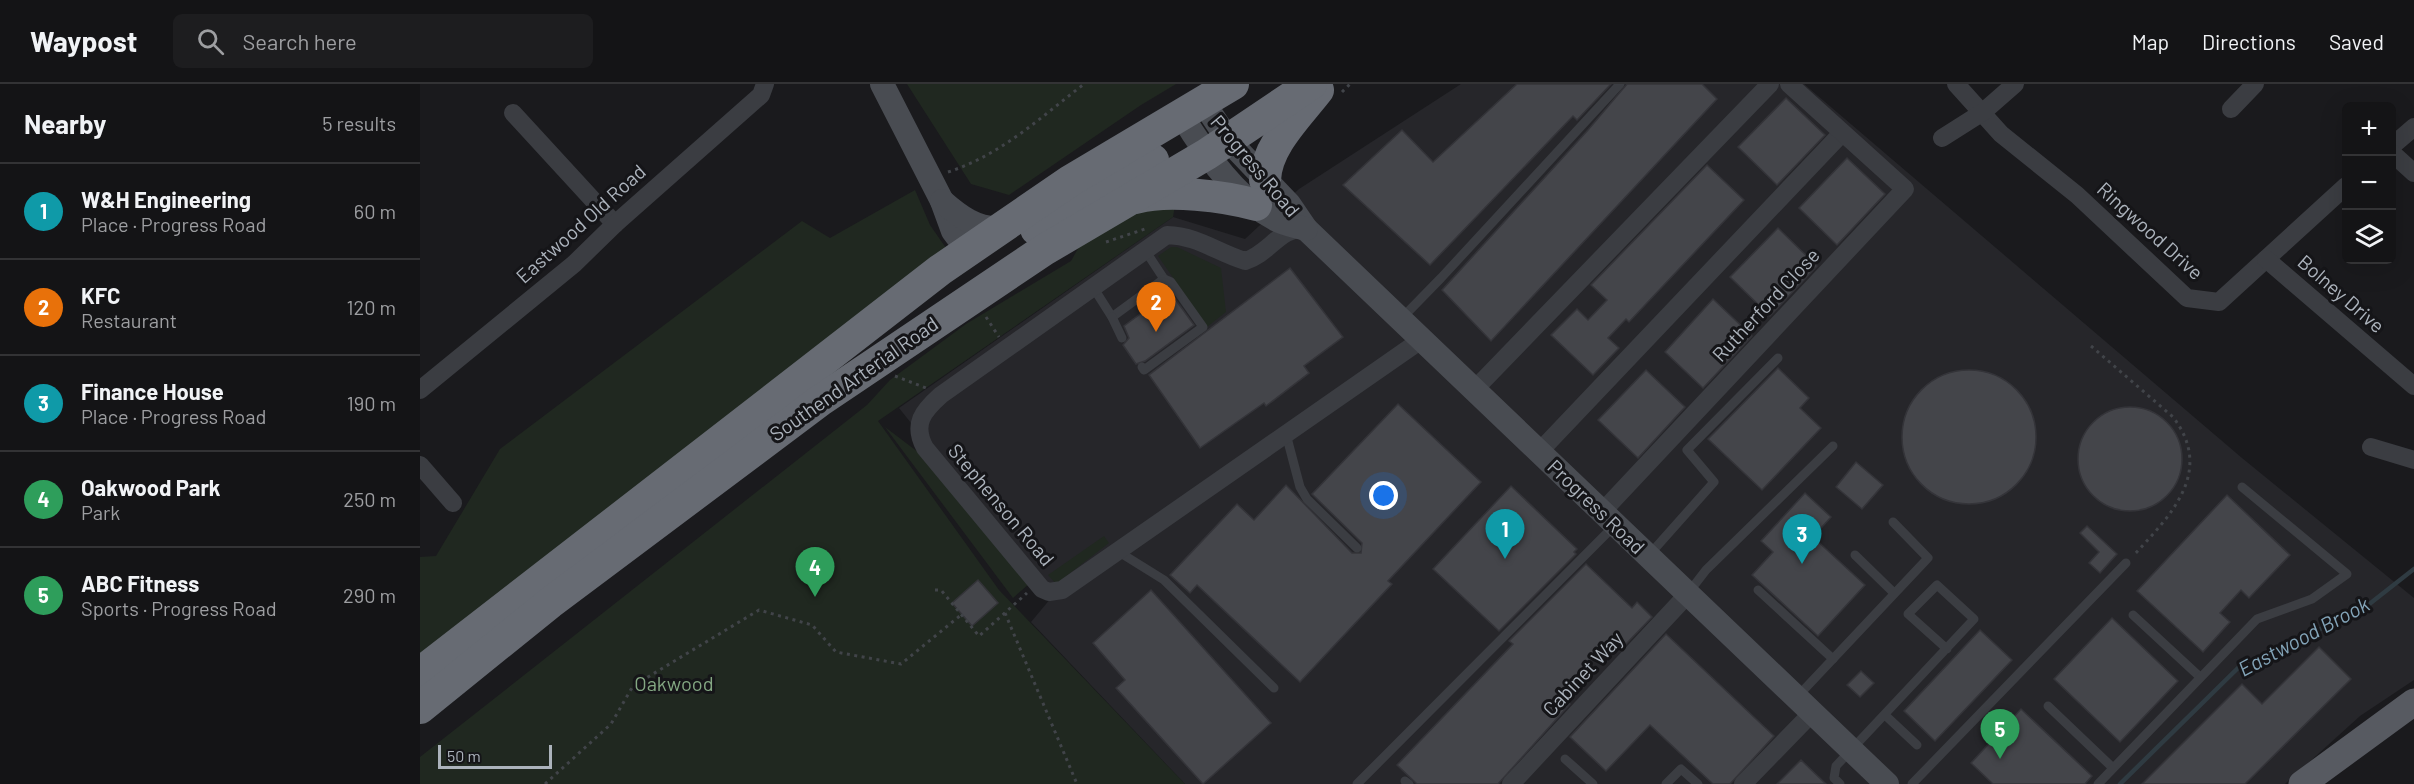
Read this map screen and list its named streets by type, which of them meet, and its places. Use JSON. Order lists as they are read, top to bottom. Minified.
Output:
{"streets":{"highway":["Southend Arterial Road"],"street":["Progress Road","Eastwood Old Road","Ringwood Drive","Bolney Drive","Rutherford Close","Stephenson Road","Cabinet Way"]},"crossings":[["Progress Road","Rutherford Close"],["Progress Road","Southend Arterial Road"],["Progress Road","Stephenson Road"],["Progress Road","Cabinet Way"],["Ringwood Drive","Bolney Drive"]],"water":["Eastwood Brook"],"parks":["Oakwood"],"scale_bar":"50 m","page":{"header":"Waypost","search":"Search here","nav":["Map","Directions","Saved"],"heading":["Nearby","5 results"],"map_buttons":["+","−"],"list":[{"mark":"1","name":"W&H Engineering","note":"Place · Progress Road","value":"60 m"},{"mark":"2","name":"KFC","note":"Restaurant","value":"120 m"},{"mark":"3","name":"Finance House","note":"Place · Progress Road","value":"190 m"},{"mark":"4","name":"Oakwood Park","note":"Park","value":"250 m"},{"mark":"5","name":"ABC Fitness","note":"Sports · Progress Road","value":"290 m"}],"pins":["2","1","3","4","5"],"scale":"50 m"}}
